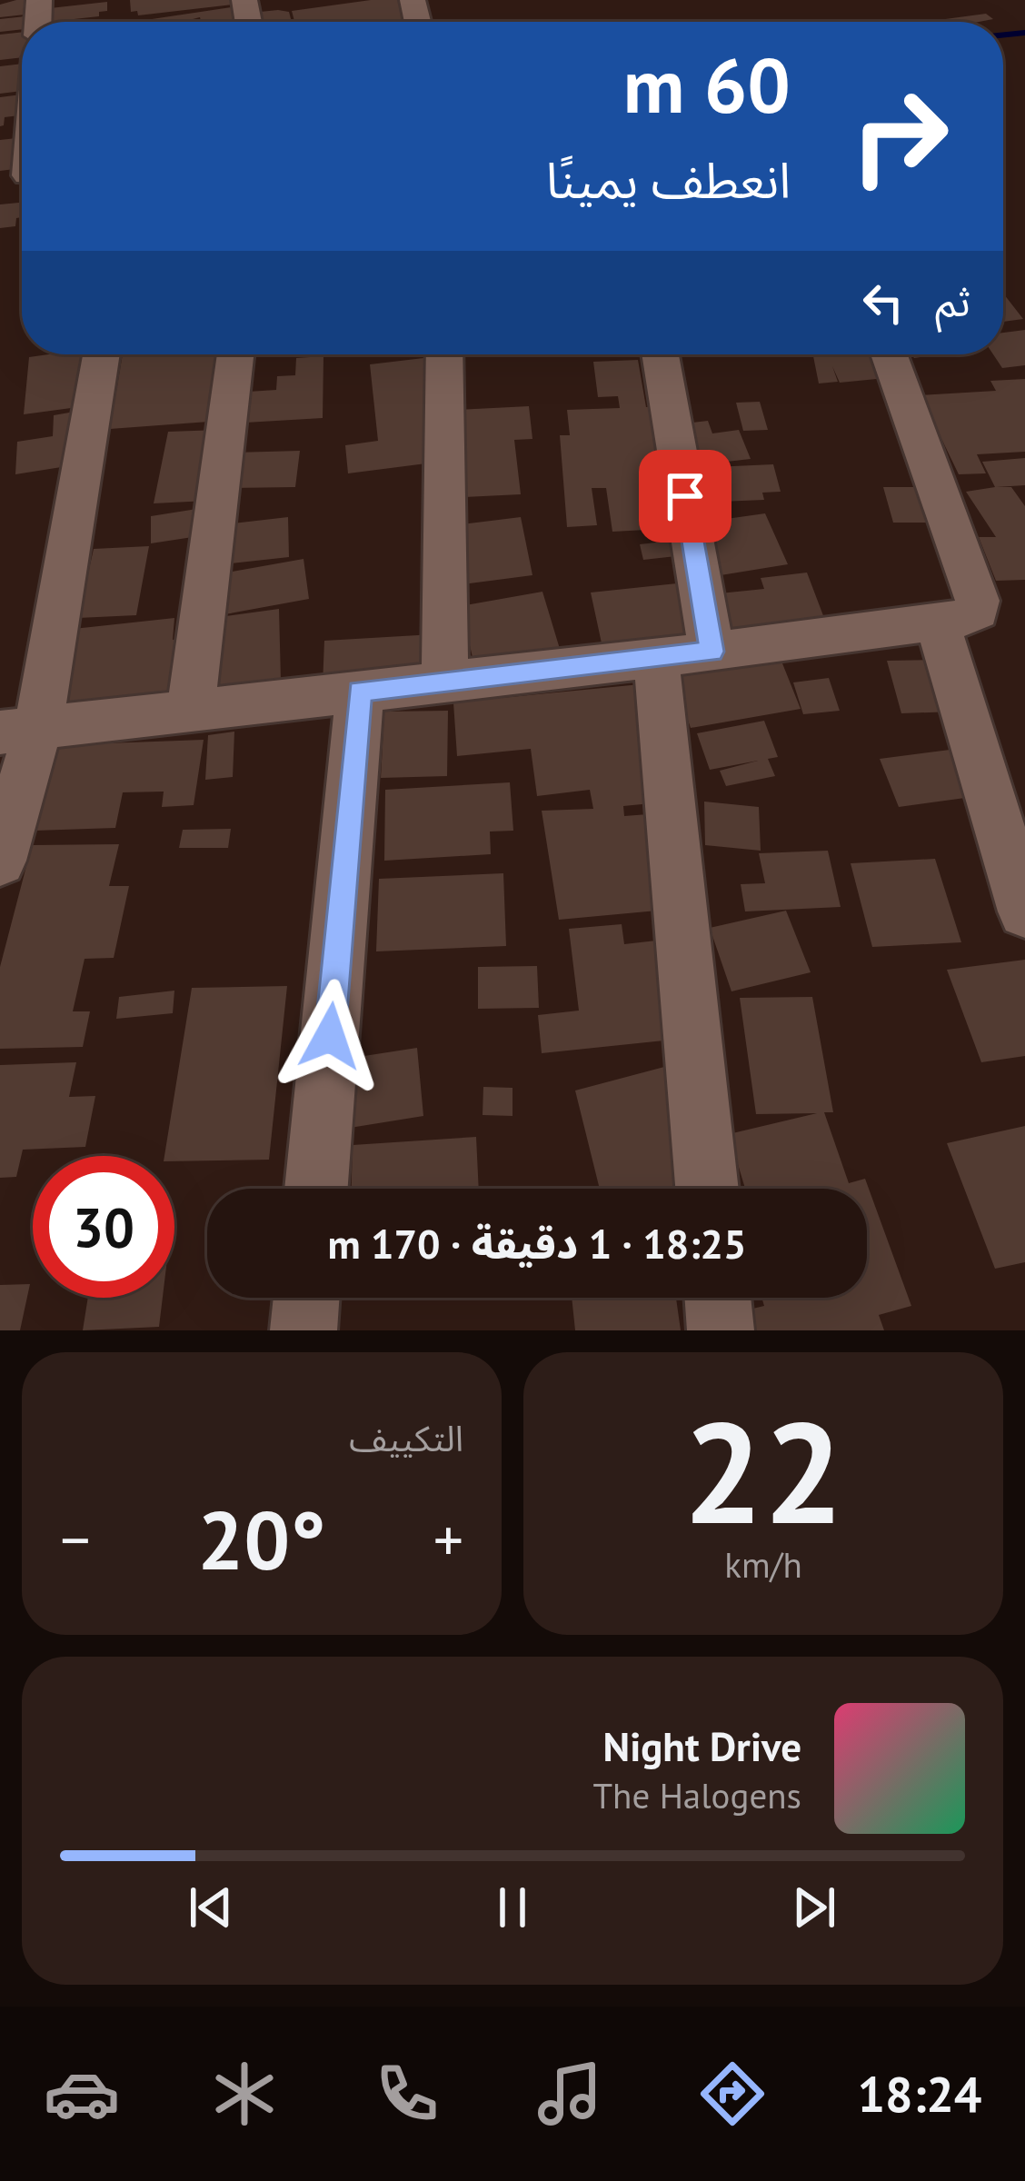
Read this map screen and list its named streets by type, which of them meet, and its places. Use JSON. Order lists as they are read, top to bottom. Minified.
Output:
{"page":{"turn":["60 m","انعطف يمينًا"],"then":"ثم","limit":"30","trip":"18:25 · 1 دقيقة · 170 m","tile":[["22","km/h"],"التكييف"],"heat":["−","20°","+"],"song":["Night Drive","The Halogens"],"tabs":"18:24"}}
